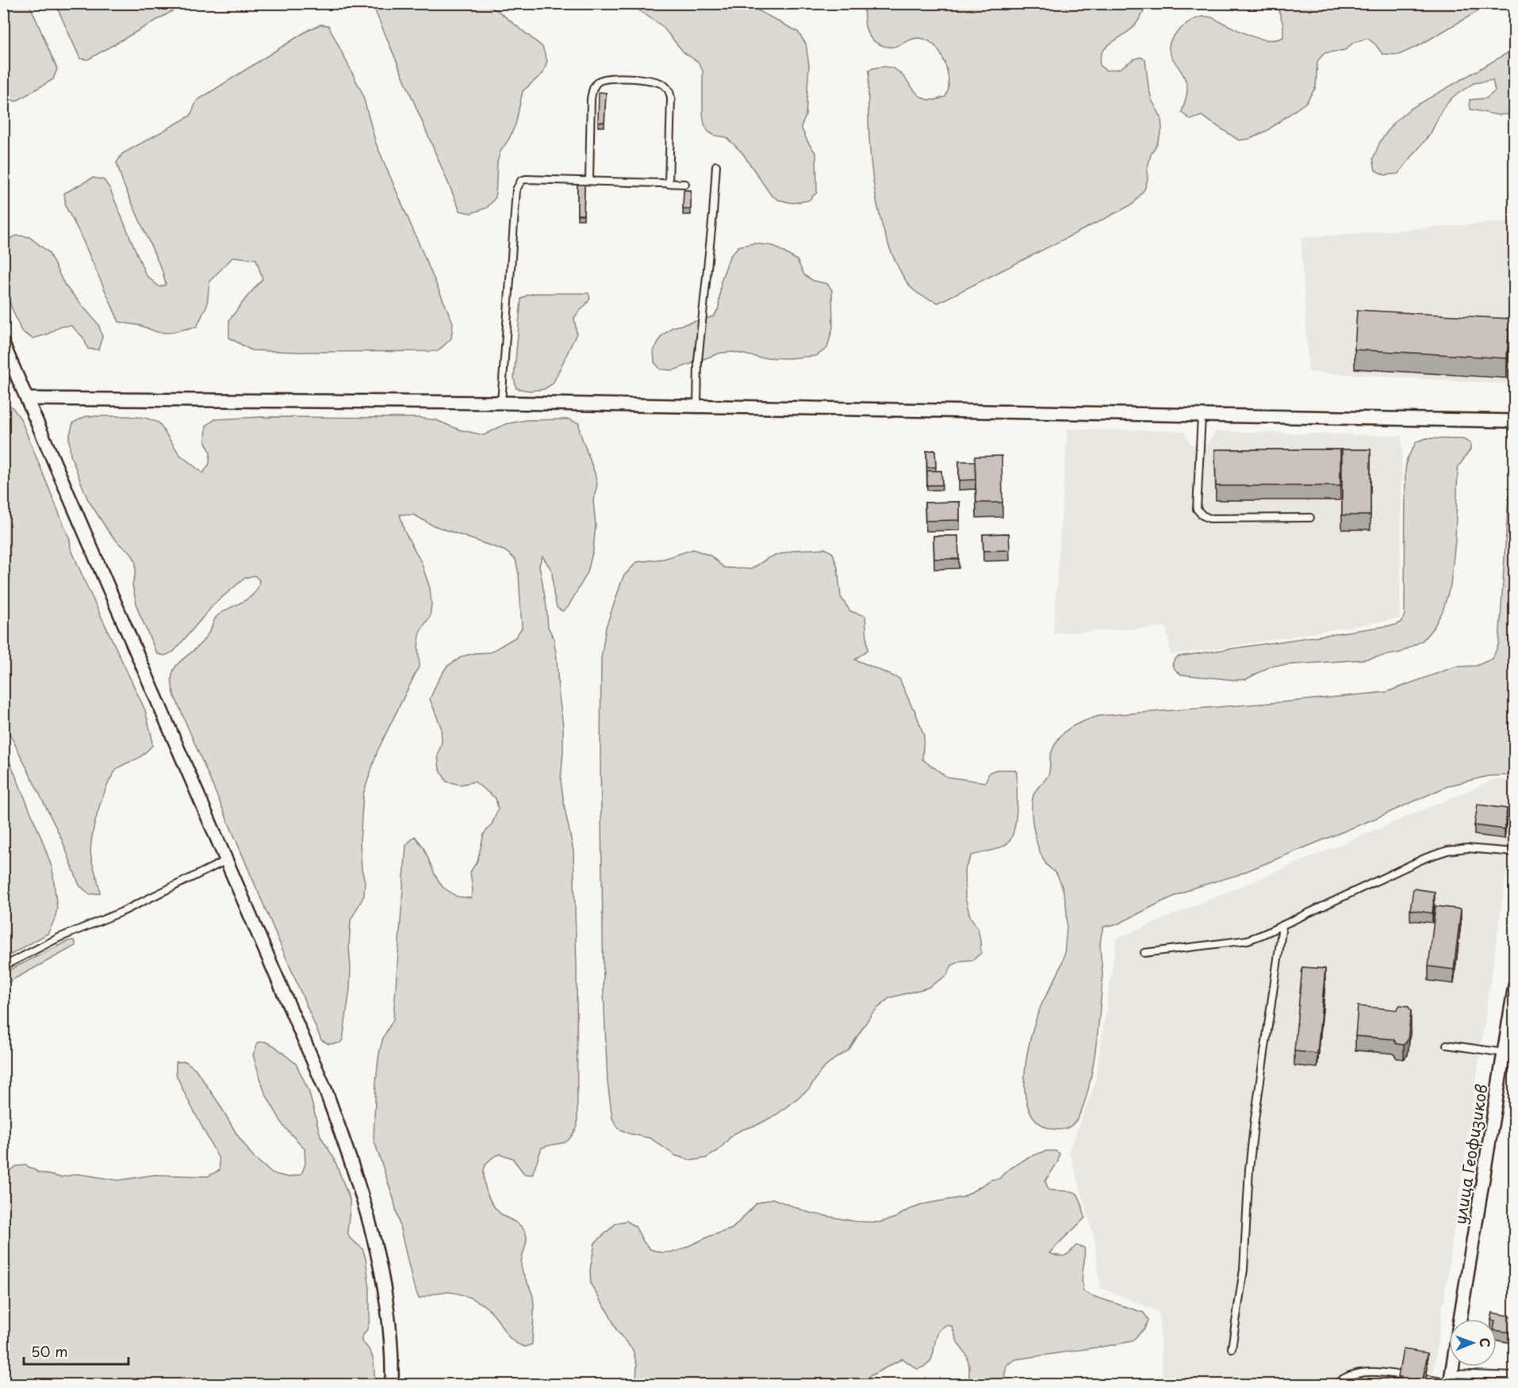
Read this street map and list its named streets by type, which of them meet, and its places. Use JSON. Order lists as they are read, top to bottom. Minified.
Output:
{"streets":{"street":["улица Геофизиков"]},"scale_bar":"50 m","north":"right"}
